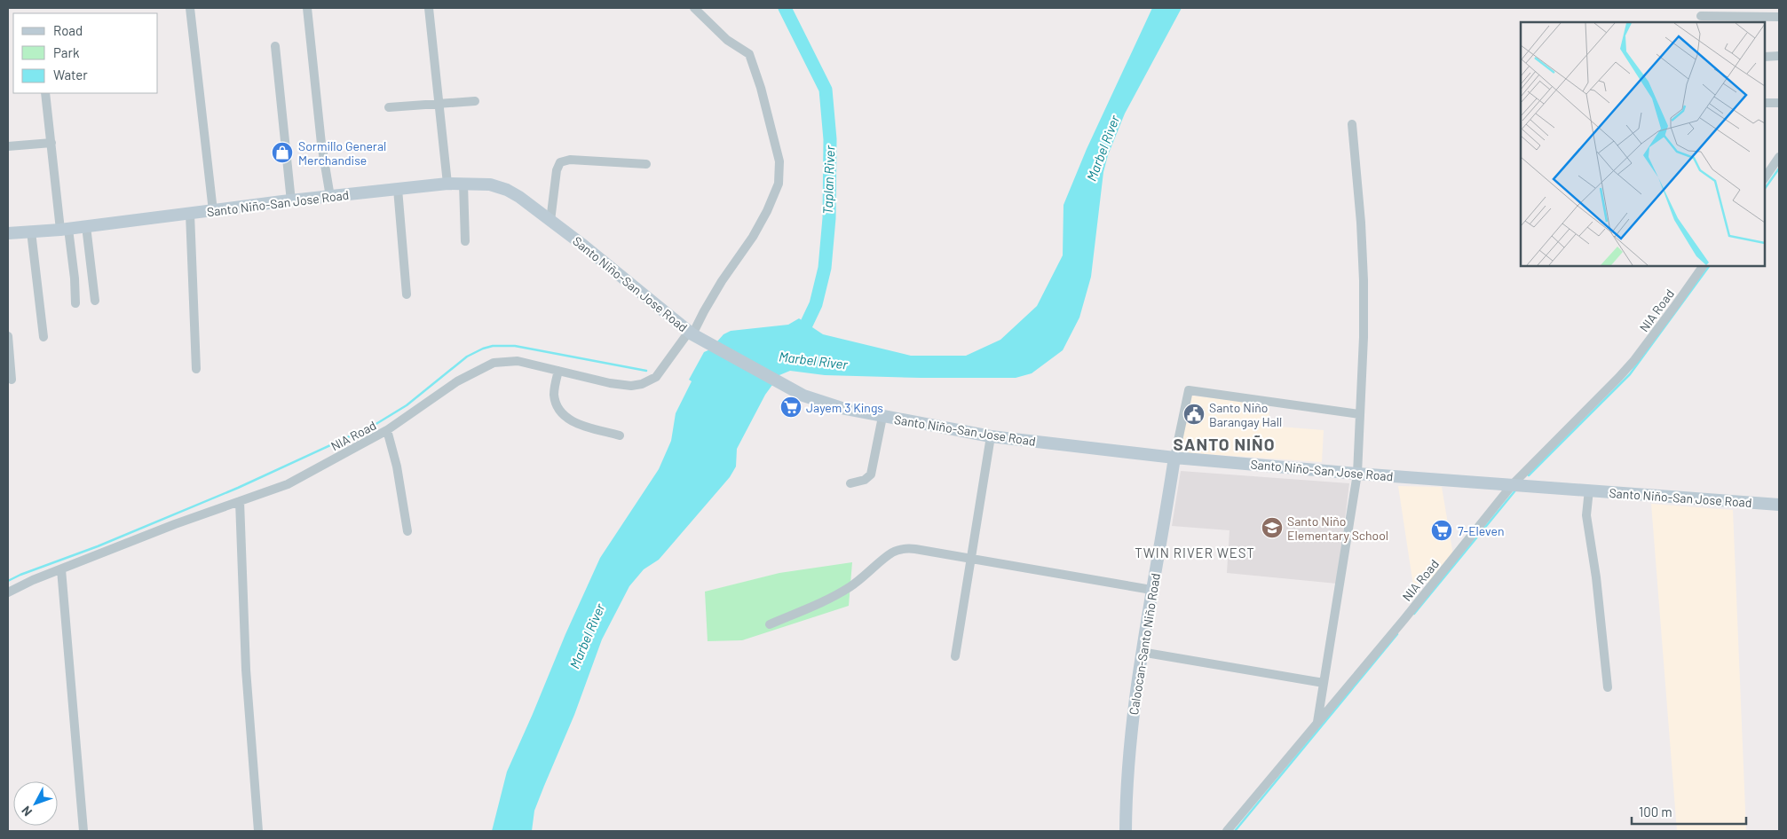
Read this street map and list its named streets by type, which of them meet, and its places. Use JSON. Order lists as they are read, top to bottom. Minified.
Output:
{"streets":{"main road":["Santo Niño-San Jose Road","Caloocan-Santo Niño Road"],"street":["NIA Road"]},"crossings":[["Santo Niño-San Jose Road","NIA Road"],["Santo Niño-San Jose Road","Caloocan-Santo Niño Road"]],"districts":["SANTO NIÑO","TWIN RIVER WEST"],"water":["Marbel River","Taplan River"],"places":{"shop":["Sormillo General Merchandise"],"supermarket":["Jayem 3 Kings","7-Eleven"],"public building":["Santo Niño Barangay Hall"],"school or university":["Santo Niño Elementary School"]},"legend":["Road","Park","Water"],"scale_bar":"100 m","north":"bottom left"}
